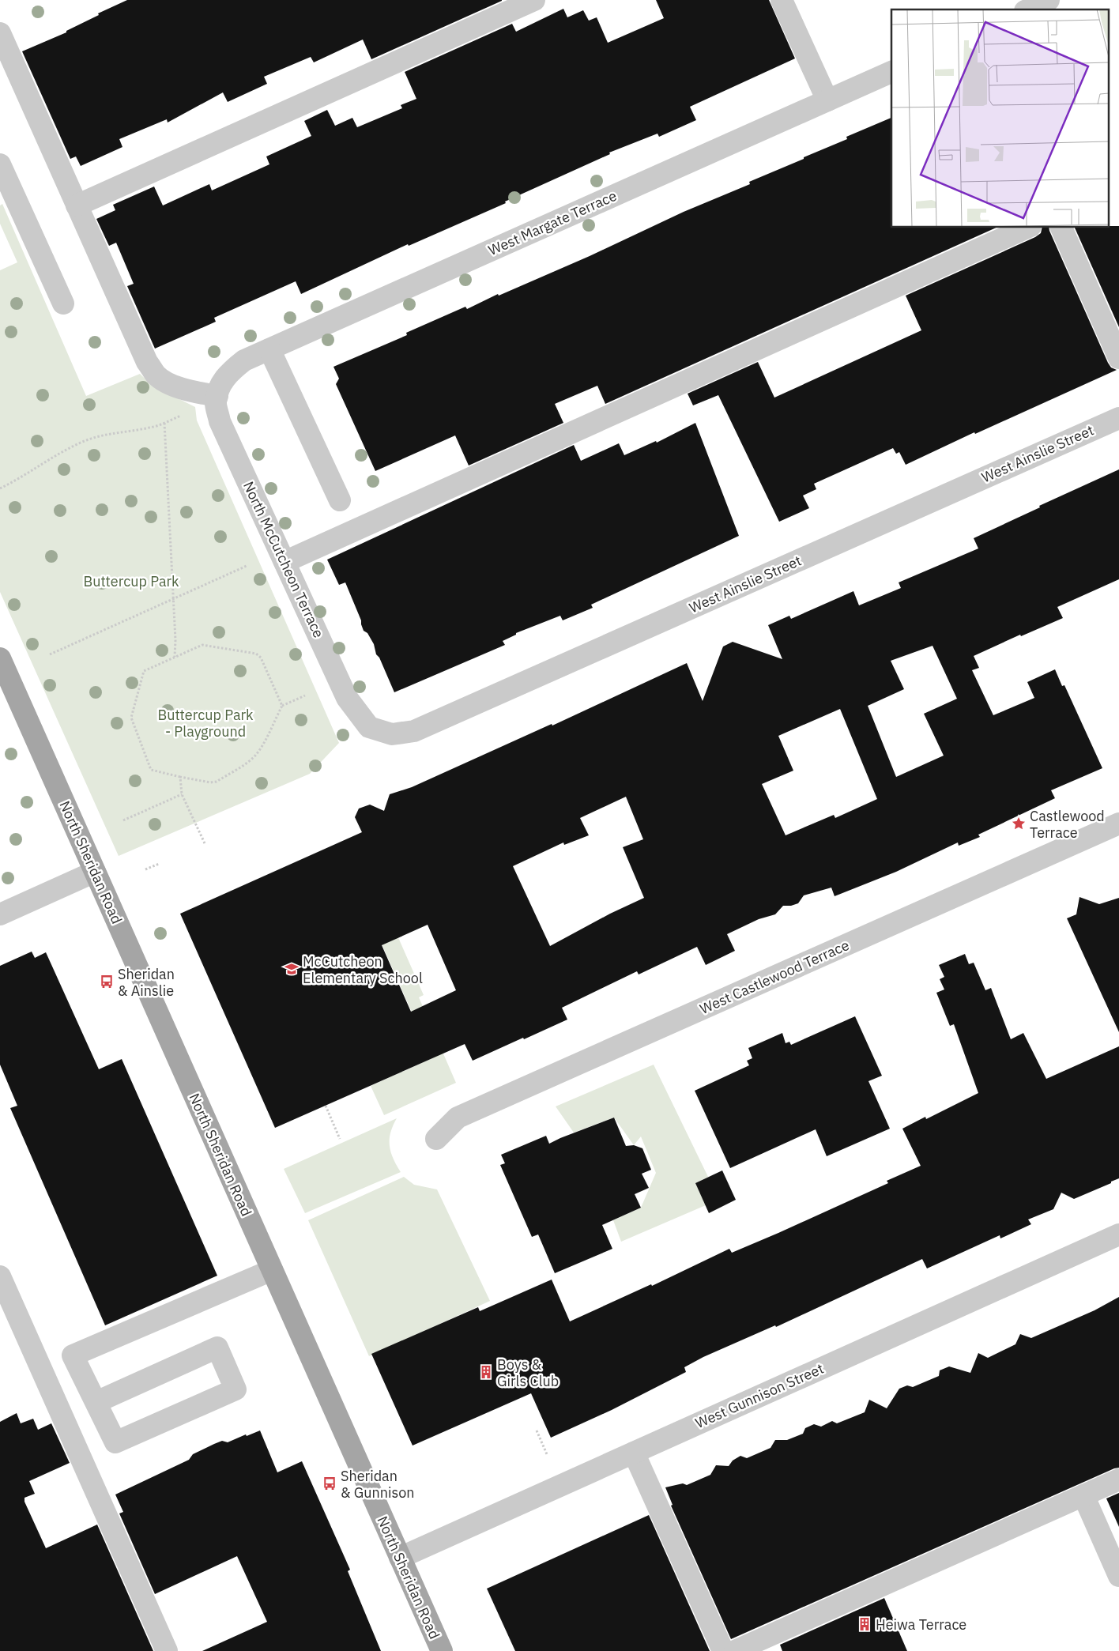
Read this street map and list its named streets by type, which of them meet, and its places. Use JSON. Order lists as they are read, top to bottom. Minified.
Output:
{"streets":{"main road":["North Sheridan Road"],"street":["West Margate Terrace","West Ainslie Street","North McCutcheon Terrace","West Castlewood Terrace","West Gunnison Street"]},"crossings":[["West Margate Terrace","North McCutcheon Terrace"],["West Ainslie Street","North McCutcheon Terrace"],["North Sheridan Road","West Gunnison Street"]],"parks":["Buttercup Park","Buttercup Park - Playground"],"places":{"place":["Castlewood Terrace"],"school or university":["McCutcheon Elementary School"],"bus stop":["Sheridan & Ainslie","Sheridan & Gunnison"],"building":["Boys & Girls Club","Heiwa Terrace"]}}
